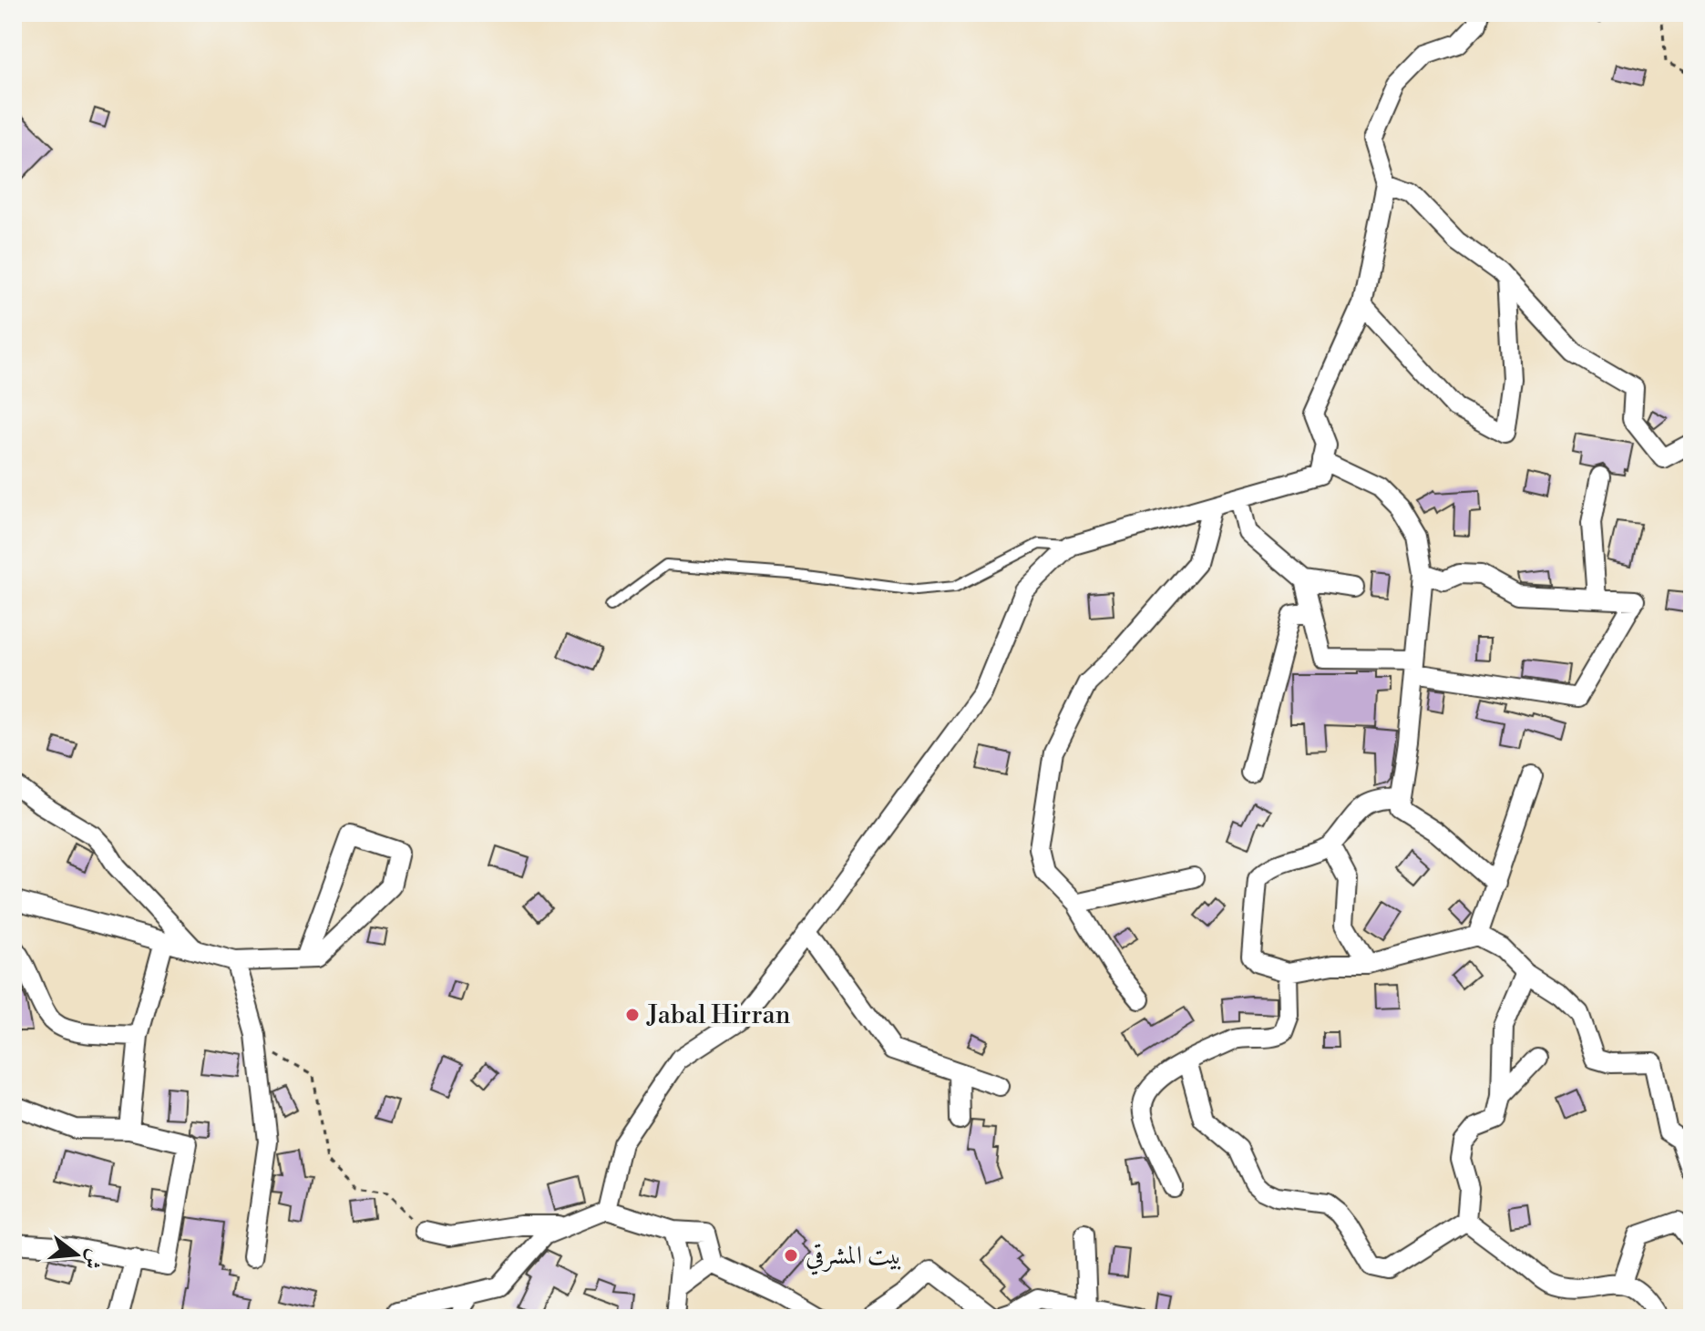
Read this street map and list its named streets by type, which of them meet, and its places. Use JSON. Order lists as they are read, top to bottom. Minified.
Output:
{"places":["Jabal Hirran","بيت المشرقي"],"north":"right"}
